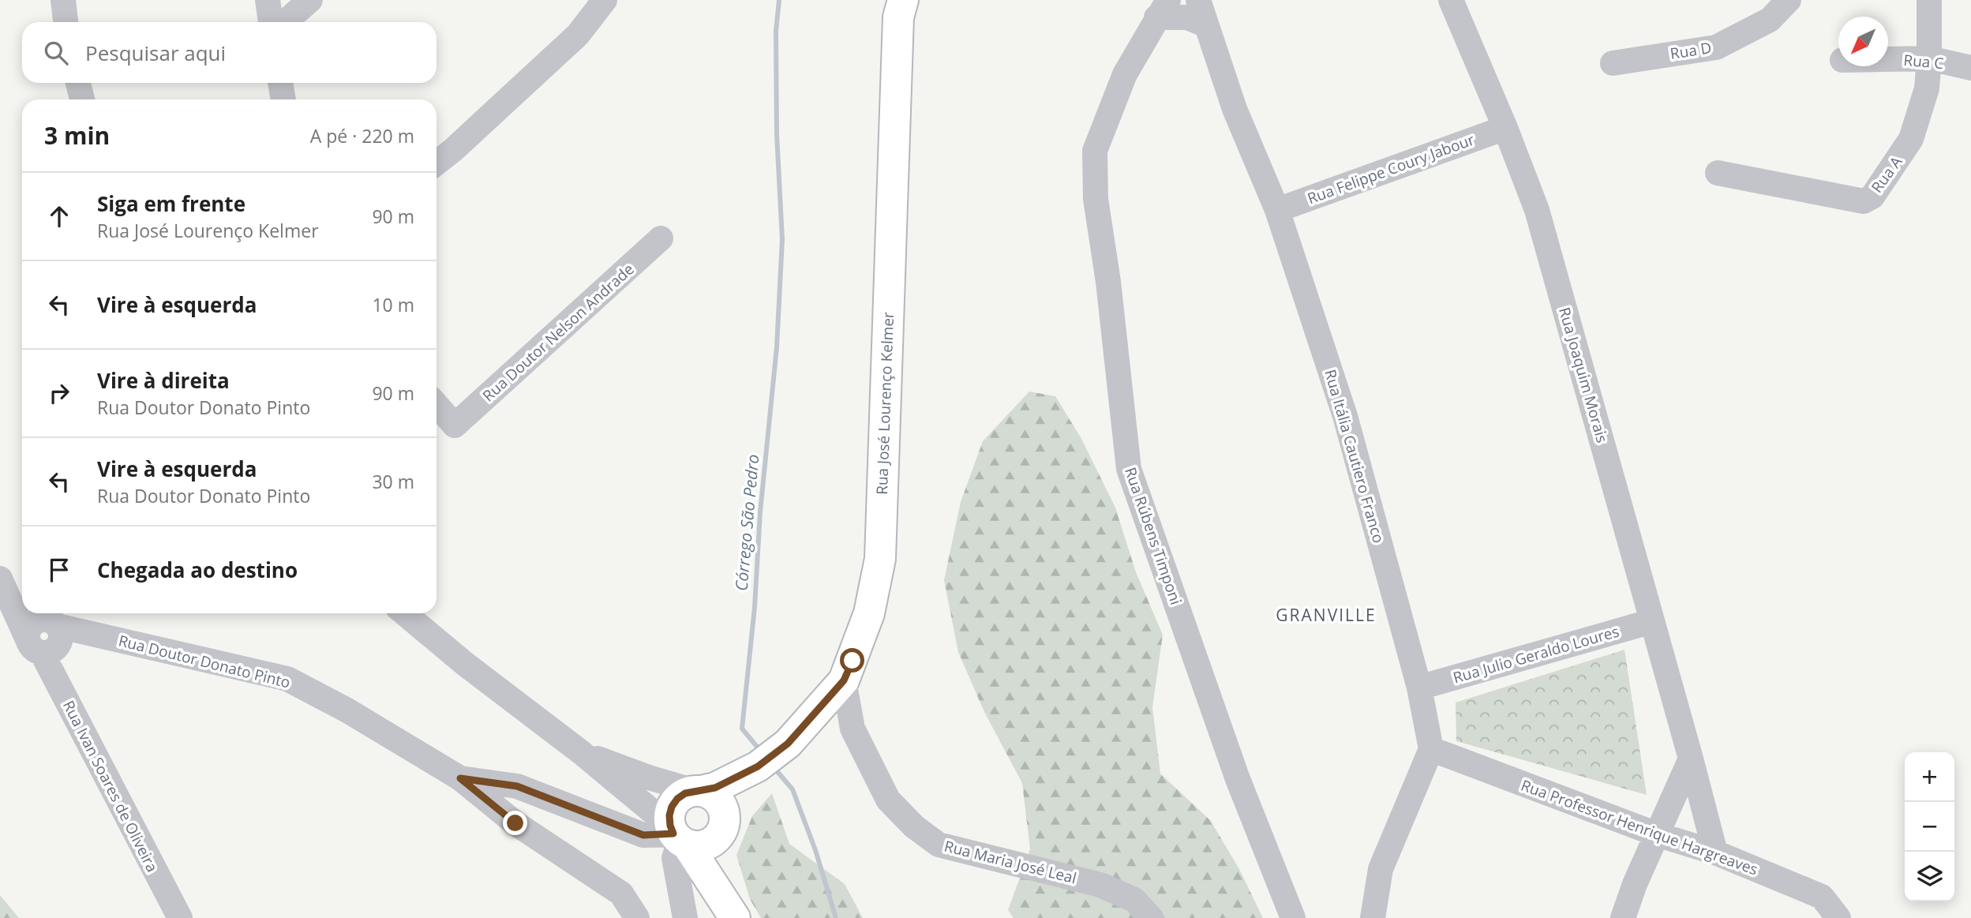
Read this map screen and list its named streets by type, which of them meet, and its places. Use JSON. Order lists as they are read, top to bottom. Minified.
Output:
{"streets":{"main road":["Rua José Lourenço Kelmer"],"street":["Rua D","Rua C","Rua Felippe Coury Jabour","Rua A","Rua Doutor Nelson Andrade","Rua Joaquim Morais","Rua Itália Cautiero Franco","Rua Rúbens Timponi","Rua Julio Geraldo Loures","Rua Doutor Donato Pinto","Rua Ivan Soares de Oliveira","Rua Professor Henrique Hargreaves","Rua Maria José Leal"]},"crossings":[["Rua C","Rua A"],["Rua Felippe Coury Jabour","Rua Joaquim Morais"],["Rua Felippe Coury Jabour","Rua Itália Cautiero Franco"],["Rua Joaquim Morais","Rua Julio Geraldo Loures"],["Rua Joaquim Morais","Rua Professor Henrique Hargreaves"],["Rua José Lourenço Kelmer","Rua Doutor Donato Pinto"],["Rua José Lourenço Kelmer","Rua Maria José Leal"],["Rua Itália Cautiero Franco","Rua Rúbens Timponi"],["Rua Itália Cautiero Franco","Rua Julio Geraldo Loures"],["Rua Itália Cautiero Franco","Rua Professor Henrique Hargreaves"]],"districts":["GRANVILLE"],"water":["Córrego São Pedro"],"north":"bottom left","page":{"search":"Pesquisar aqui","heading":["3 min","A pé · 220 m"],"list":[["Siga em frente","Rua José Lourenço Kelmer","90 m"],["Vire à esquerda","10 m"],["Vire à direita","Rua Doutor Donato Pinto","90 m"],["Vire à esquerda","Rua Doutor Donato Pinto","30 m"],"Chegada ao destino"],"map_buttons":["+","−"]}}
